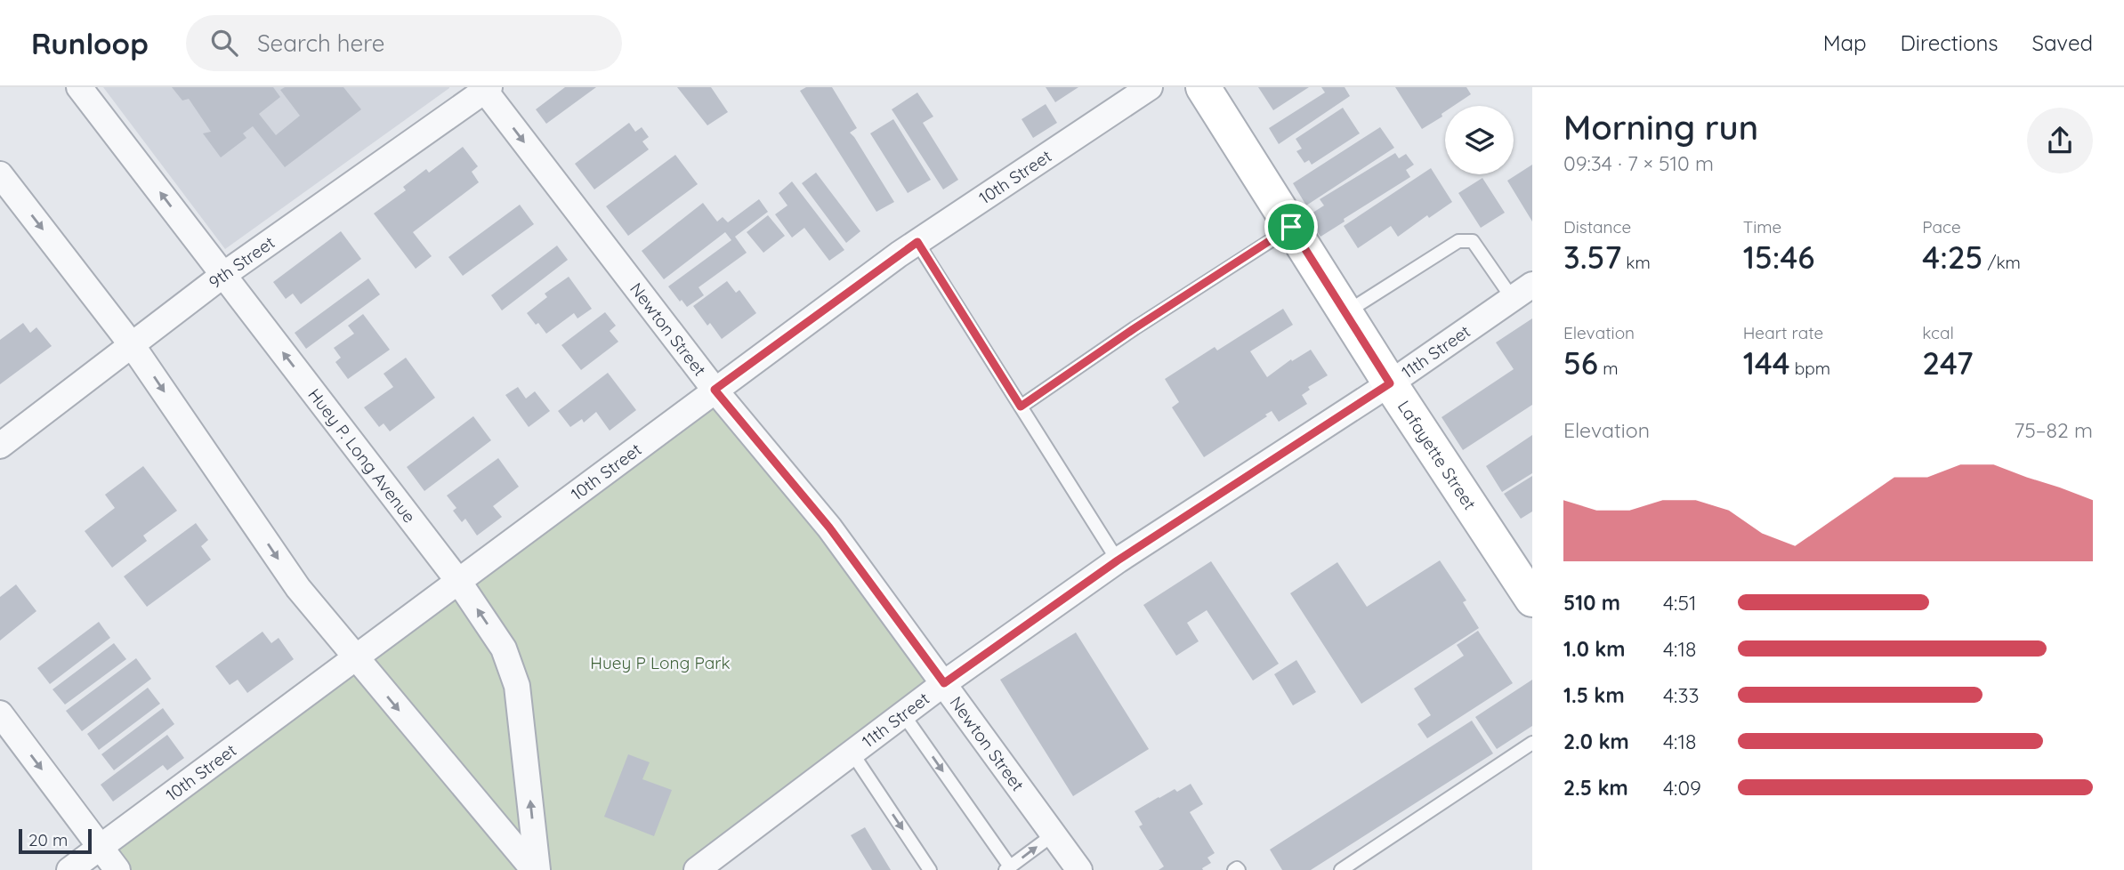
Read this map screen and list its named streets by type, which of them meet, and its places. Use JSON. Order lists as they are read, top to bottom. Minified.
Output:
{"streets":{"main road":["Lafayette Street"],"street":["10th Street","9th Street","Newton Street","11th Street","Huey P. Long Avenue"]},"crossings":[["10th Street","Newton Street"],["10th Street","Huey P. Long Avenue"],["9th Street","Newton Street"],["9th Street","Huey P. Long Avenue"],["Newton Street","11th Street"],["11th Street","Lafayette Street"]],"one_way":["Newton Street"],"parks":["Huey P Long Park"],"scale_bar":"20 m","page":{"header":"Runloop","search":"Search here","nav":["Map","Directions","Saved"],"heading":["Morning run","09:34 · 7 × 510 m"],"stats":[["Distance","3.57 km"],["Time","15:46"],["Pace","4:25 /km"],["Elevation","56 m"],["Heart rate","144 bpm"],["kcal","247"]],"chart":["Elevation","75–82 m"],"list":[{"name":"510 m","note":"4:51"},{"name":"1.0 km","note":"4:18"},{"name":"1.5 km","note":"4:33"},{"name":"2.0 km","note":"4:18"},{"name":"2.5 km","note":"4:09"}],"scale":"20 m"}}
